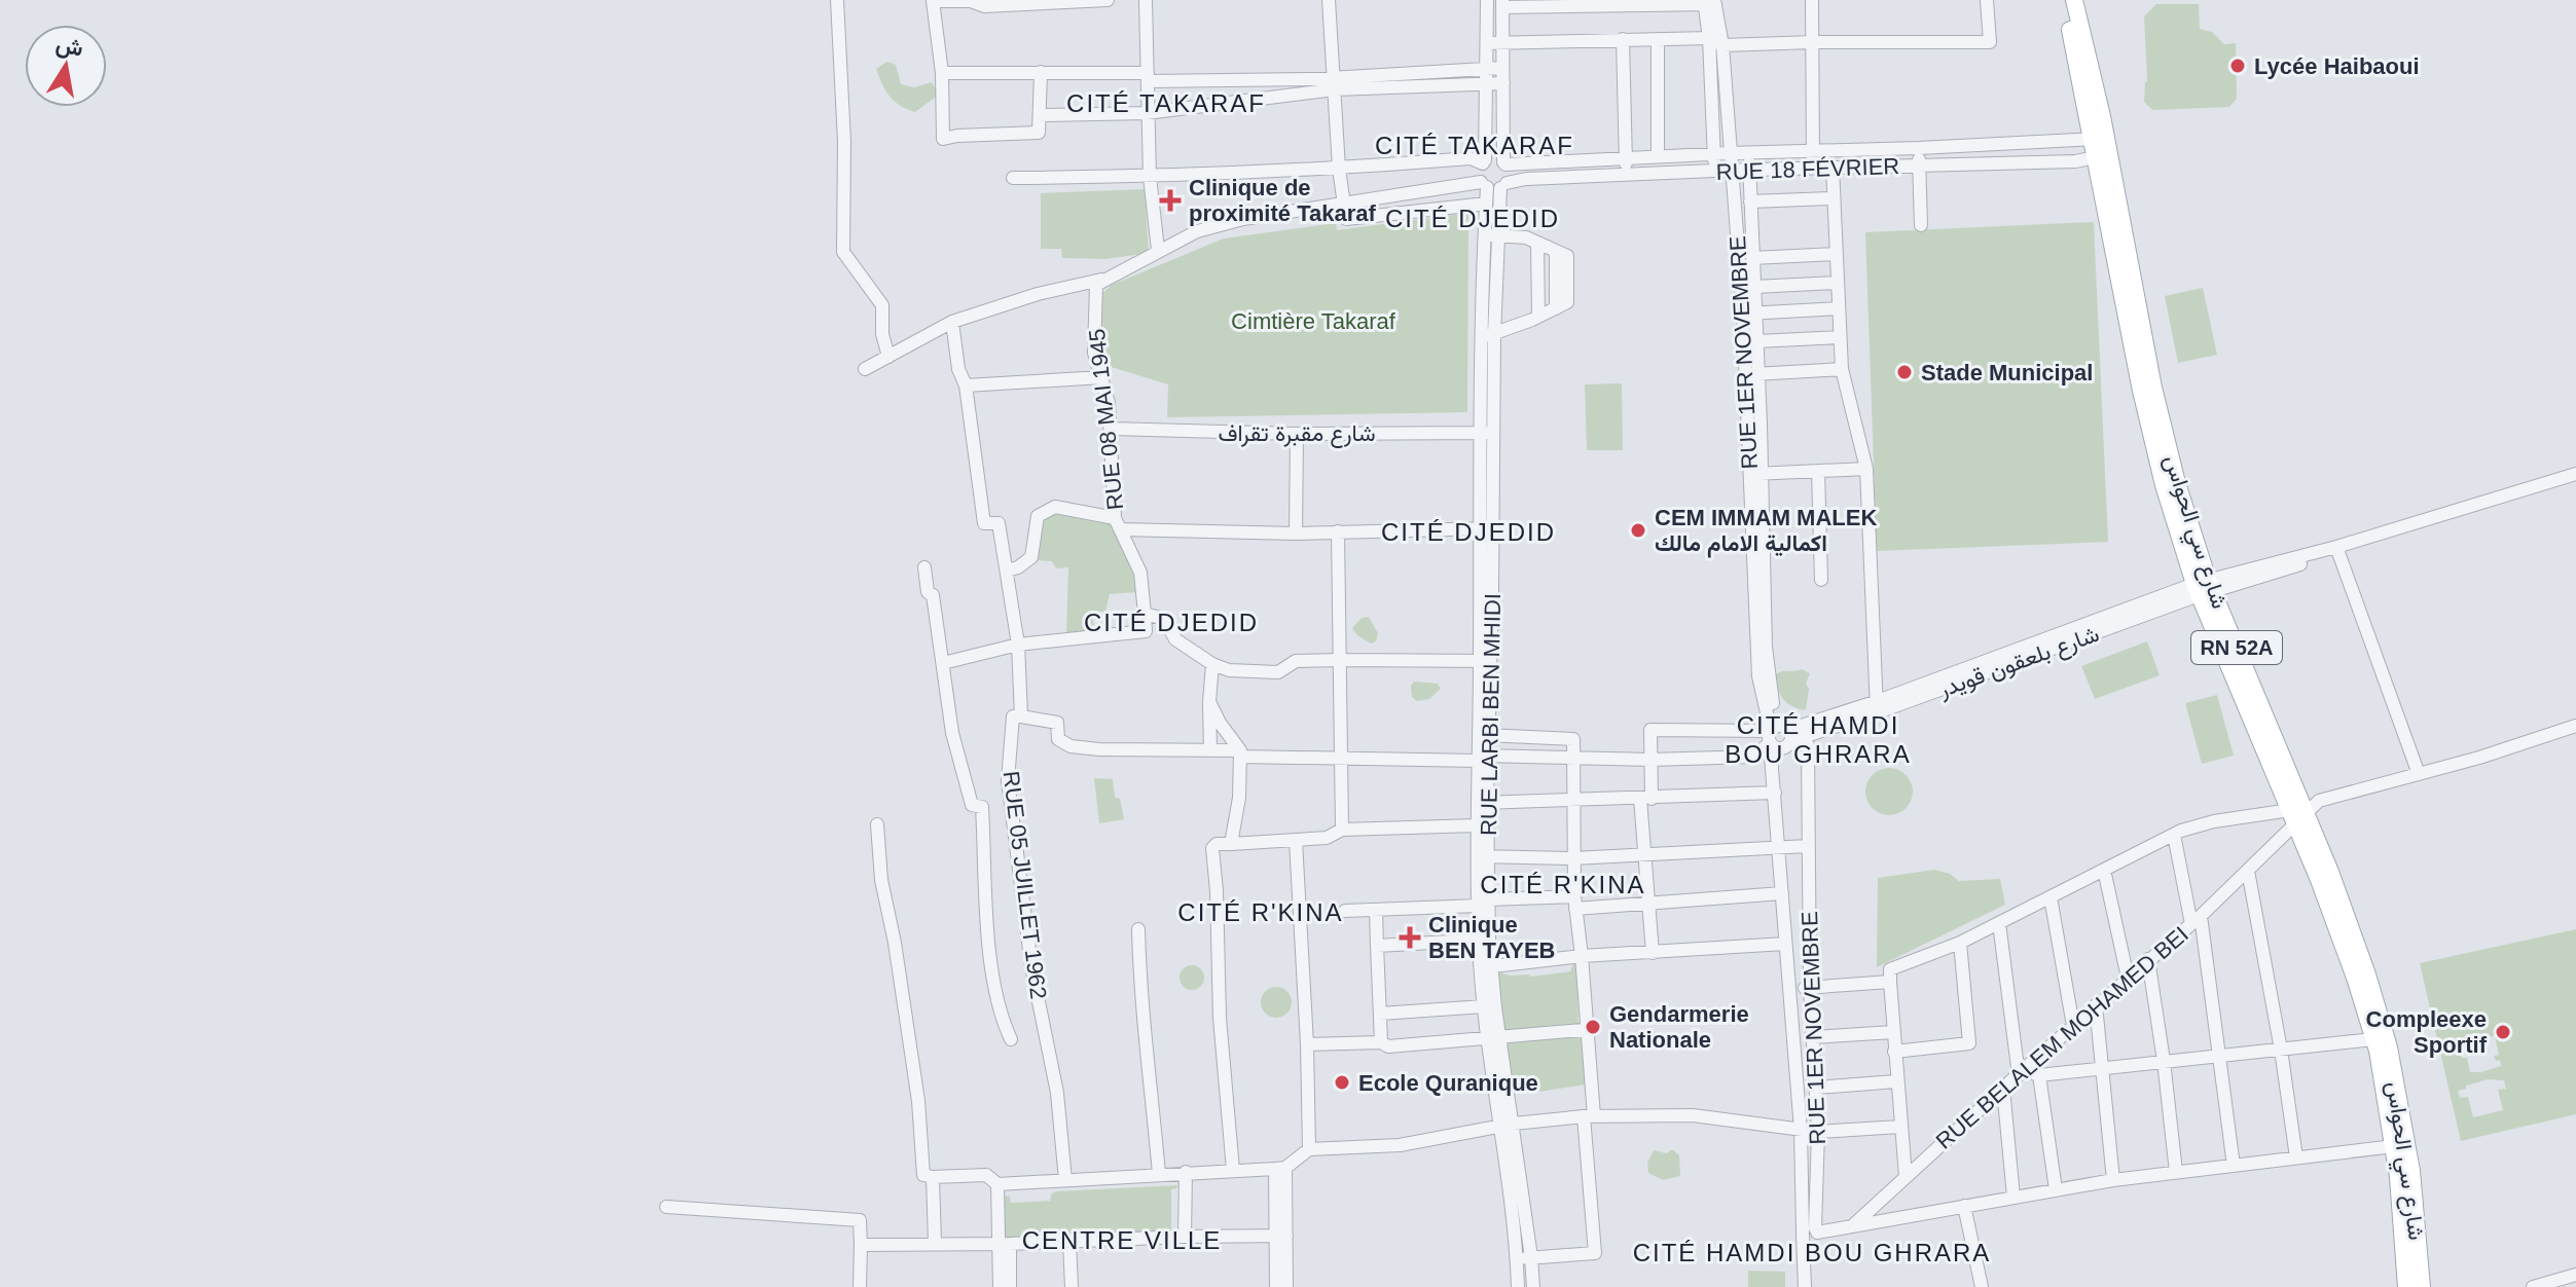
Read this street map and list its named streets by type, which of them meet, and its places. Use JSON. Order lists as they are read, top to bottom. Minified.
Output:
{"streets":{"main road":["شارع سي الحواس","RN 52A"],"street":["RUE 18 FÉVRIER","RUE 1ER NOVEMBRE","RUE 08 MAI 1945","شارع مقبرة تقراف","شارع بلعقون قويدر","RUE LARBI BEN MHIDI","RUE 05 JUILLET 1962","RUE BELALEM MOHAMED BEI"]},"crossings":[["RUE 18 FÉVRIER","RUE 1ER NOVEMBRE"],["RUE 18 FÉVRIER","شارع سي الحواس"],["RUE 18 FÉVRIER","RUE LARBI BEN MHIDI"],["RUE 1ER NOVEMBRE","شارع بلعقون قويدر"],["RUE 08 MAI 1945","شارع مقبرة تقراف"],["شارع مقبرة تقراف","RUE LARBI BEN MHIDI"],["شارع سي الحواس","شارع بلعقون قويدر"],["شارع سي الحواس","RUE BELALEM MOHAMED BEI"],["شارع بلعقون قويدر","RUE LARBI BEN MHIDI"],["شارع بلعقون قويدر","RUE 05 JUILLET 1962"]],"districts":["CITÉ TAKARAF","CITÉ TAKARAF","CITÉ DJEDID","CITÉ DJEDID","CITÉ DJEDID","CITÉ HAMDI BOU GHRARA","CITÉ R'KINA","CITÉ R'KINA","CENTRE VILLE","CITÉ HAMDI BOU GHRARA"],"parks":["Cimtière Takaraf"],"places":{"other":["Lycée Haibaoui","Stade Municipal","CEM IMMAM MALEK اكمالية الامام مالك","Gendarmerie Nationale","Compleexe Sportif","Ecole Quranique"],"health":["Clinique de proximité Takaraf","Clinique BEN TAYEB"]},"north":"top"}
